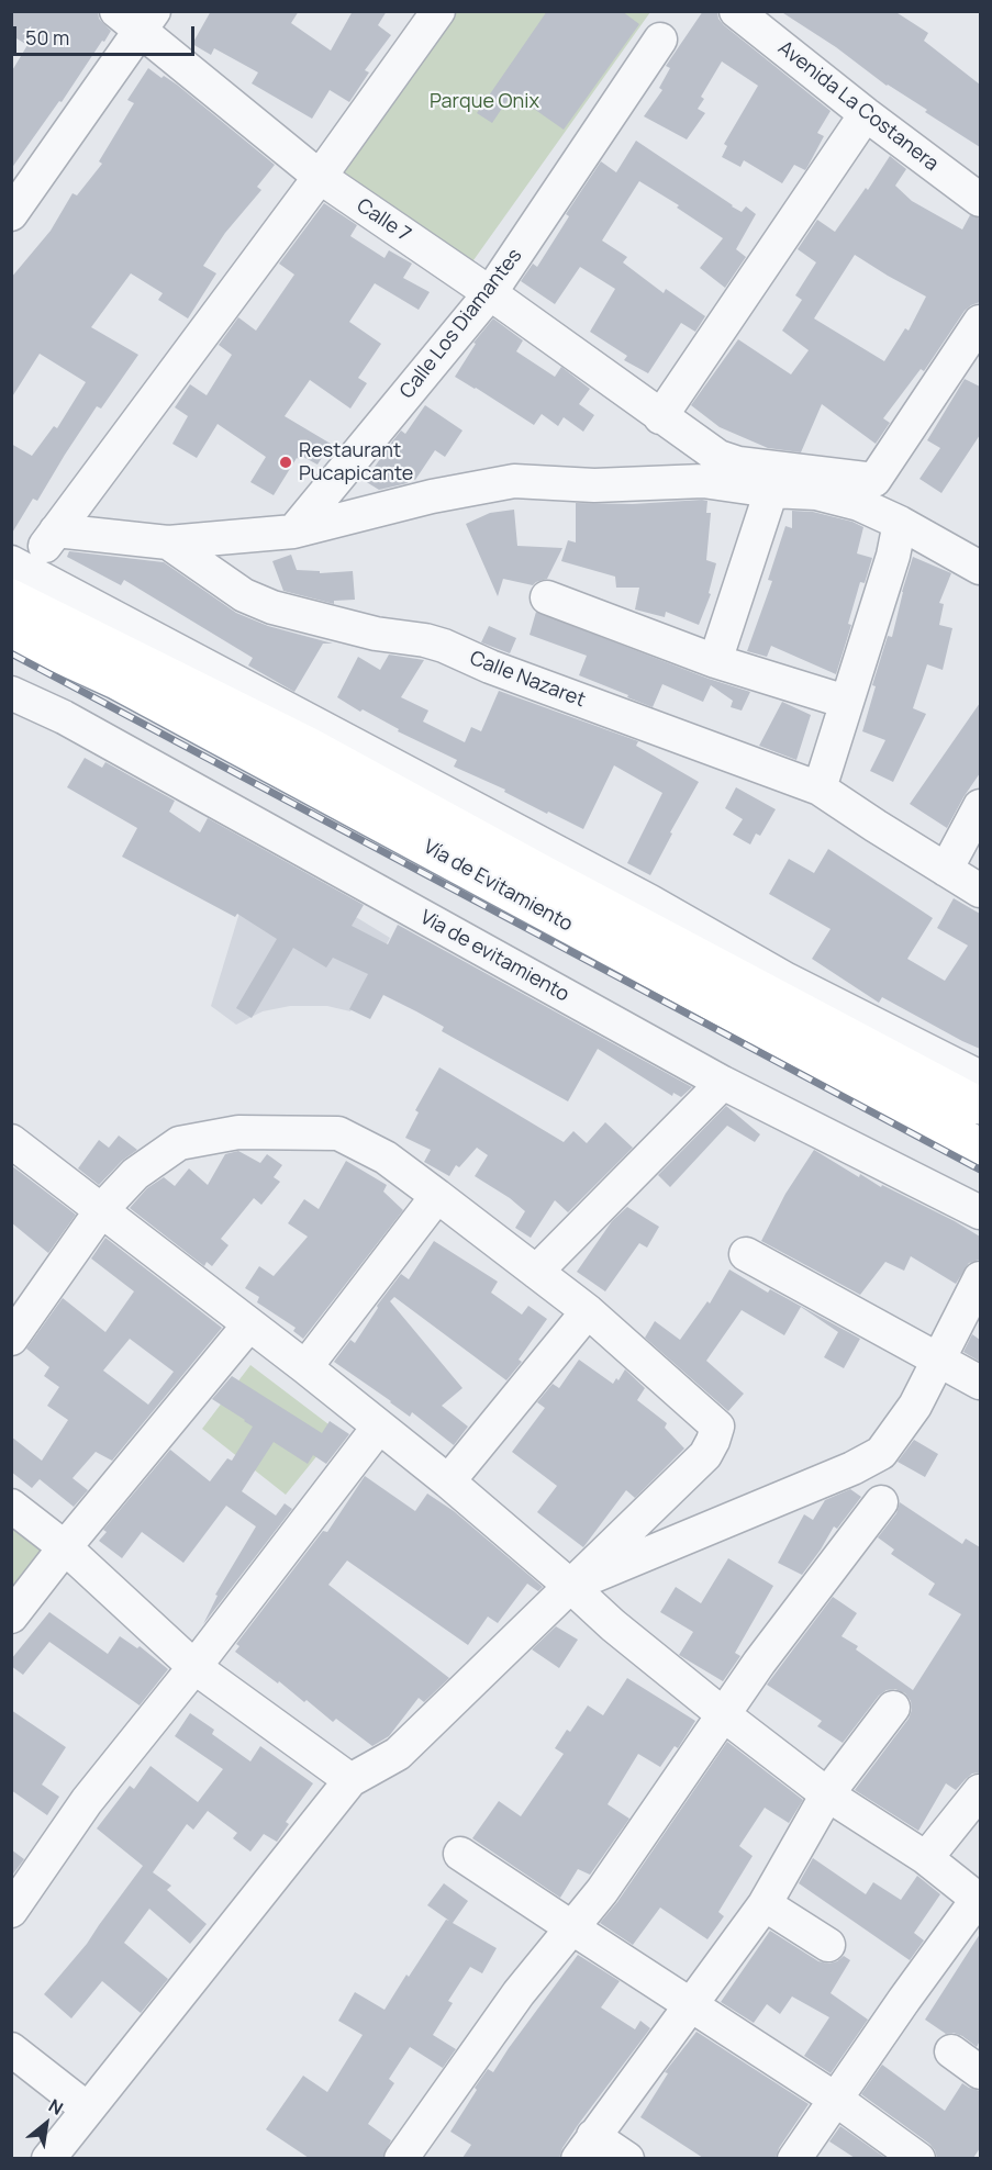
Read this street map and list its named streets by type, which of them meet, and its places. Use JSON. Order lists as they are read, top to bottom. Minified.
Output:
{"streets":{"highway":["Vía de Evitamiento"],"street":["Avenida La Costanera","Calle 7","Calle Los Diamantes","Calle Nazaret","Via de evitamiento"]},"crossings":[["Calle 7","Calle Los Diamantes"]],"parks":["Parque Onix"],"places":["Restaurant Pucapicante"],"scale_bar":"50 m","north":"top right"}
